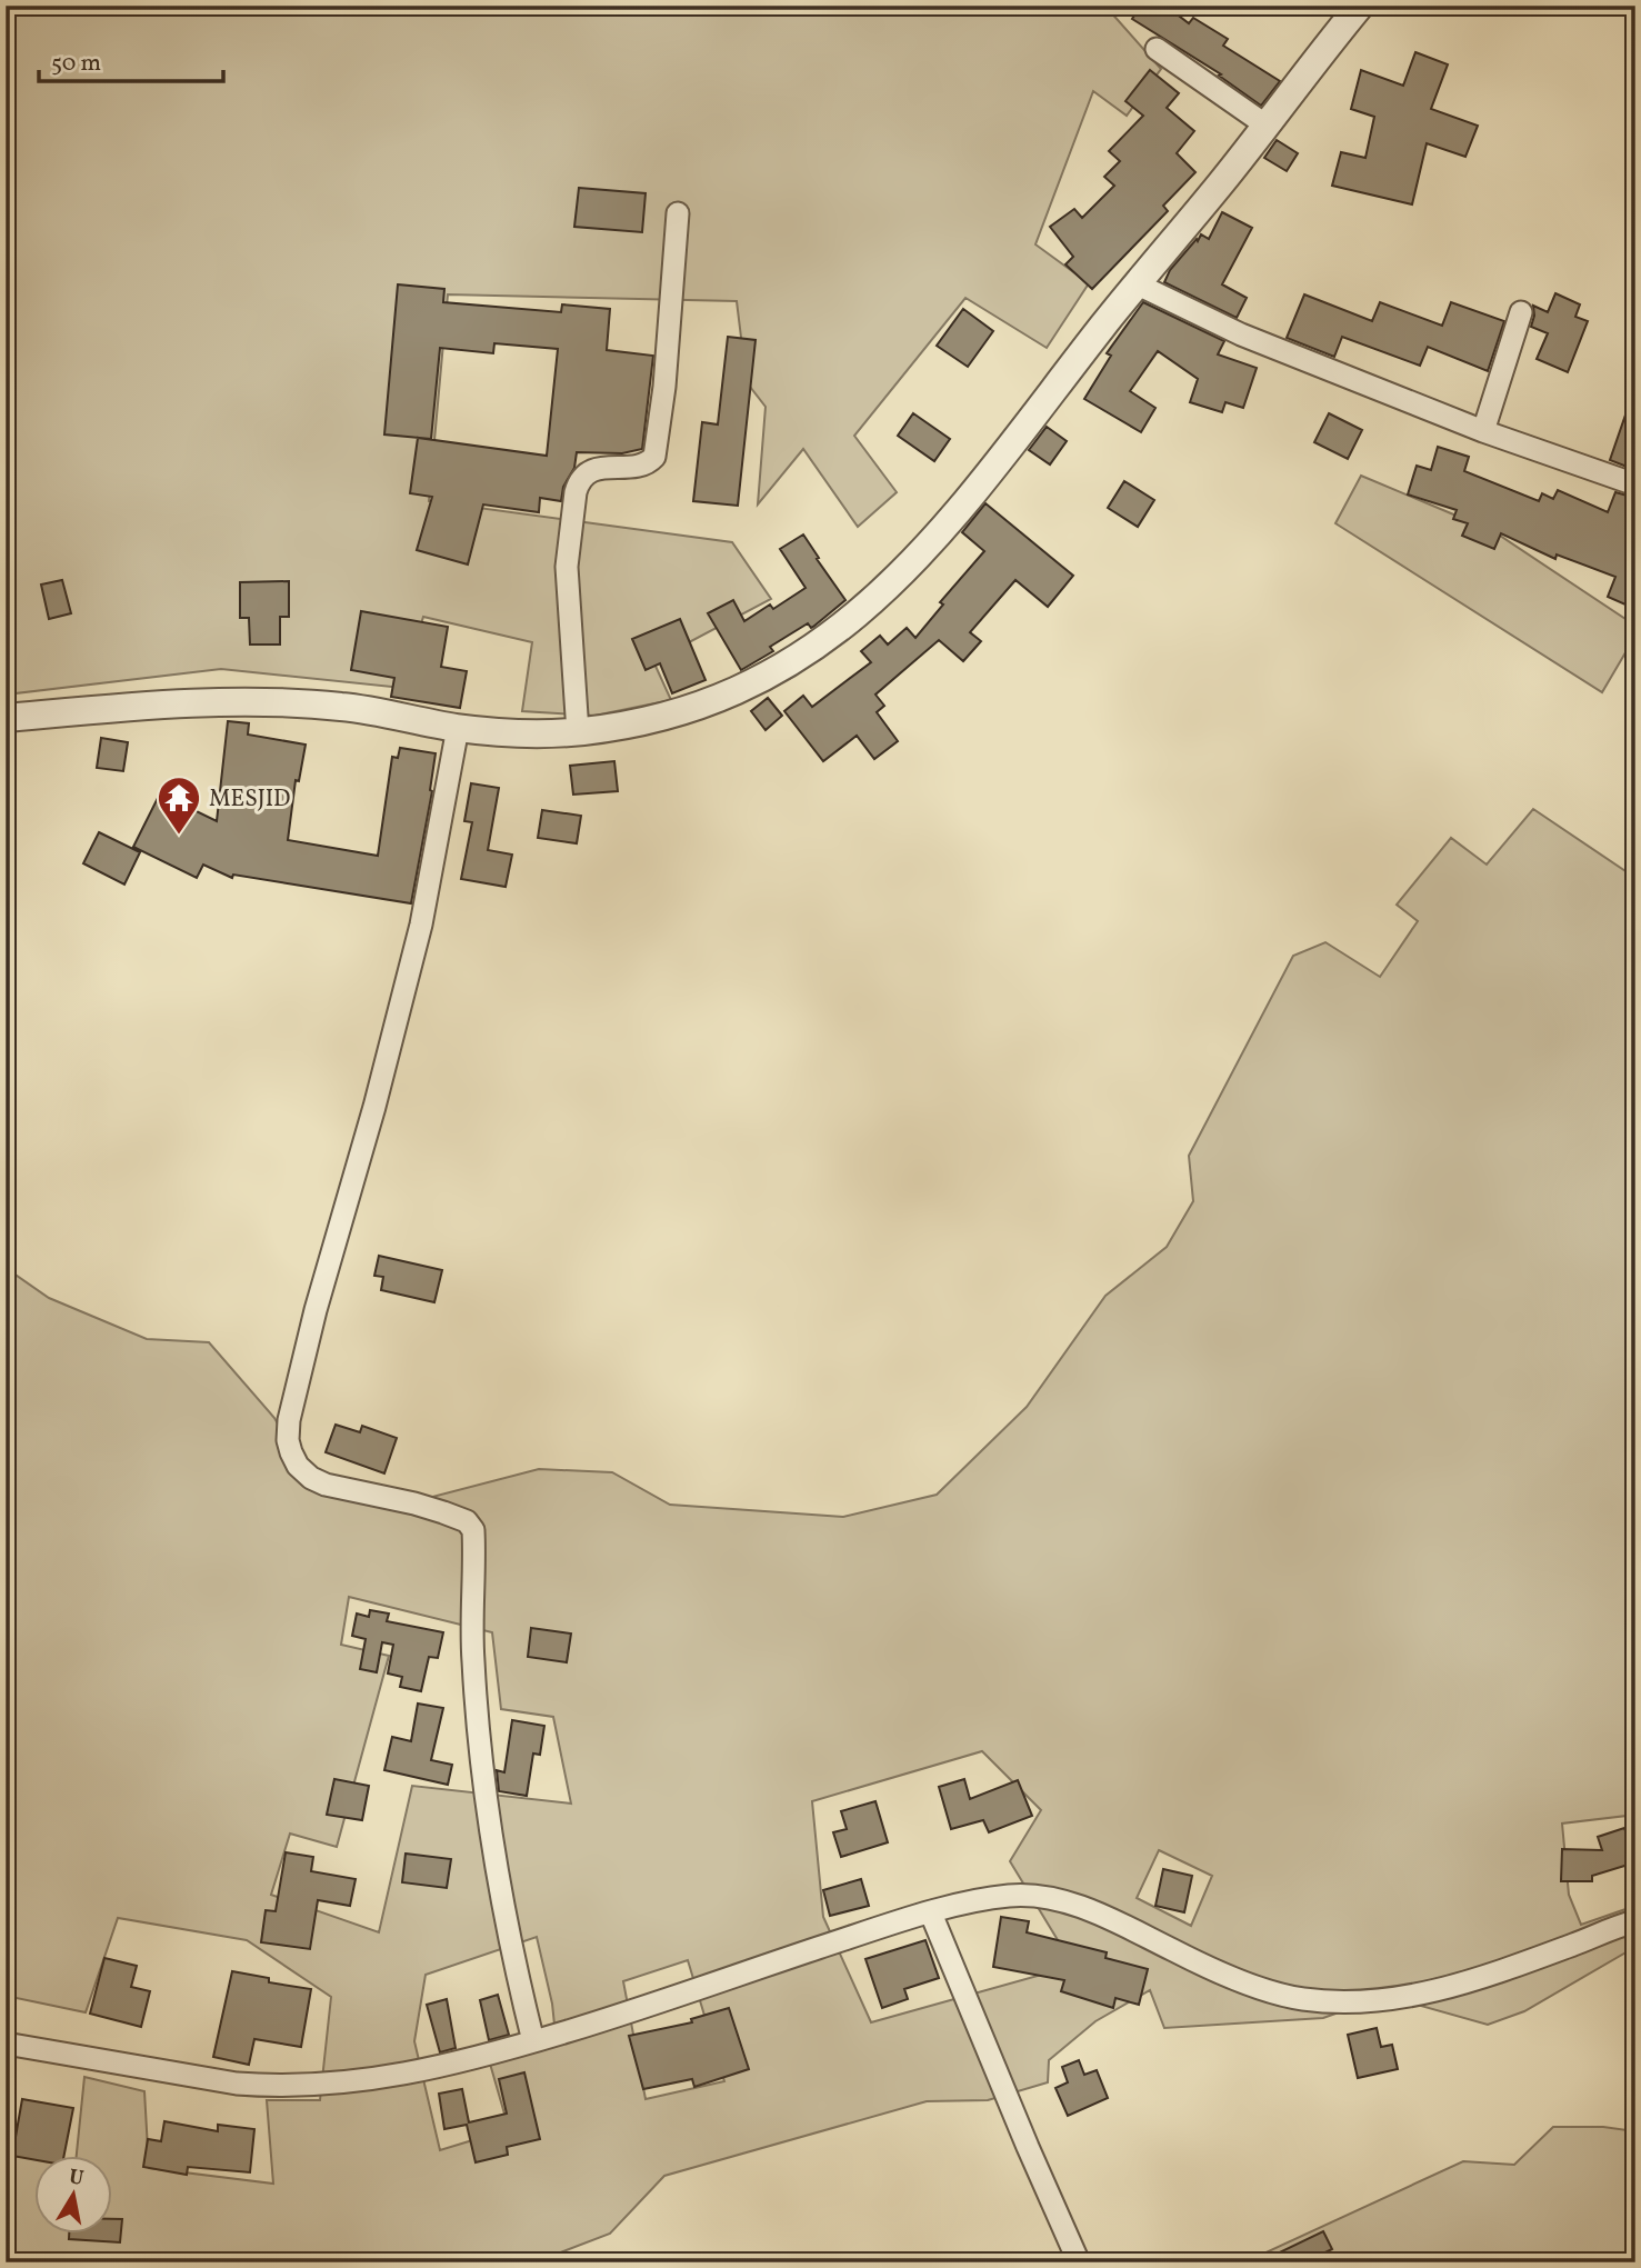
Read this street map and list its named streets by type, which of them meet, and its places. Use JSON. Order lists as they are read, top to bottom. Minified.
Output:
{"places":{"temple":["MESJID"]},"scale_bar":"50 m","north":"top"}
